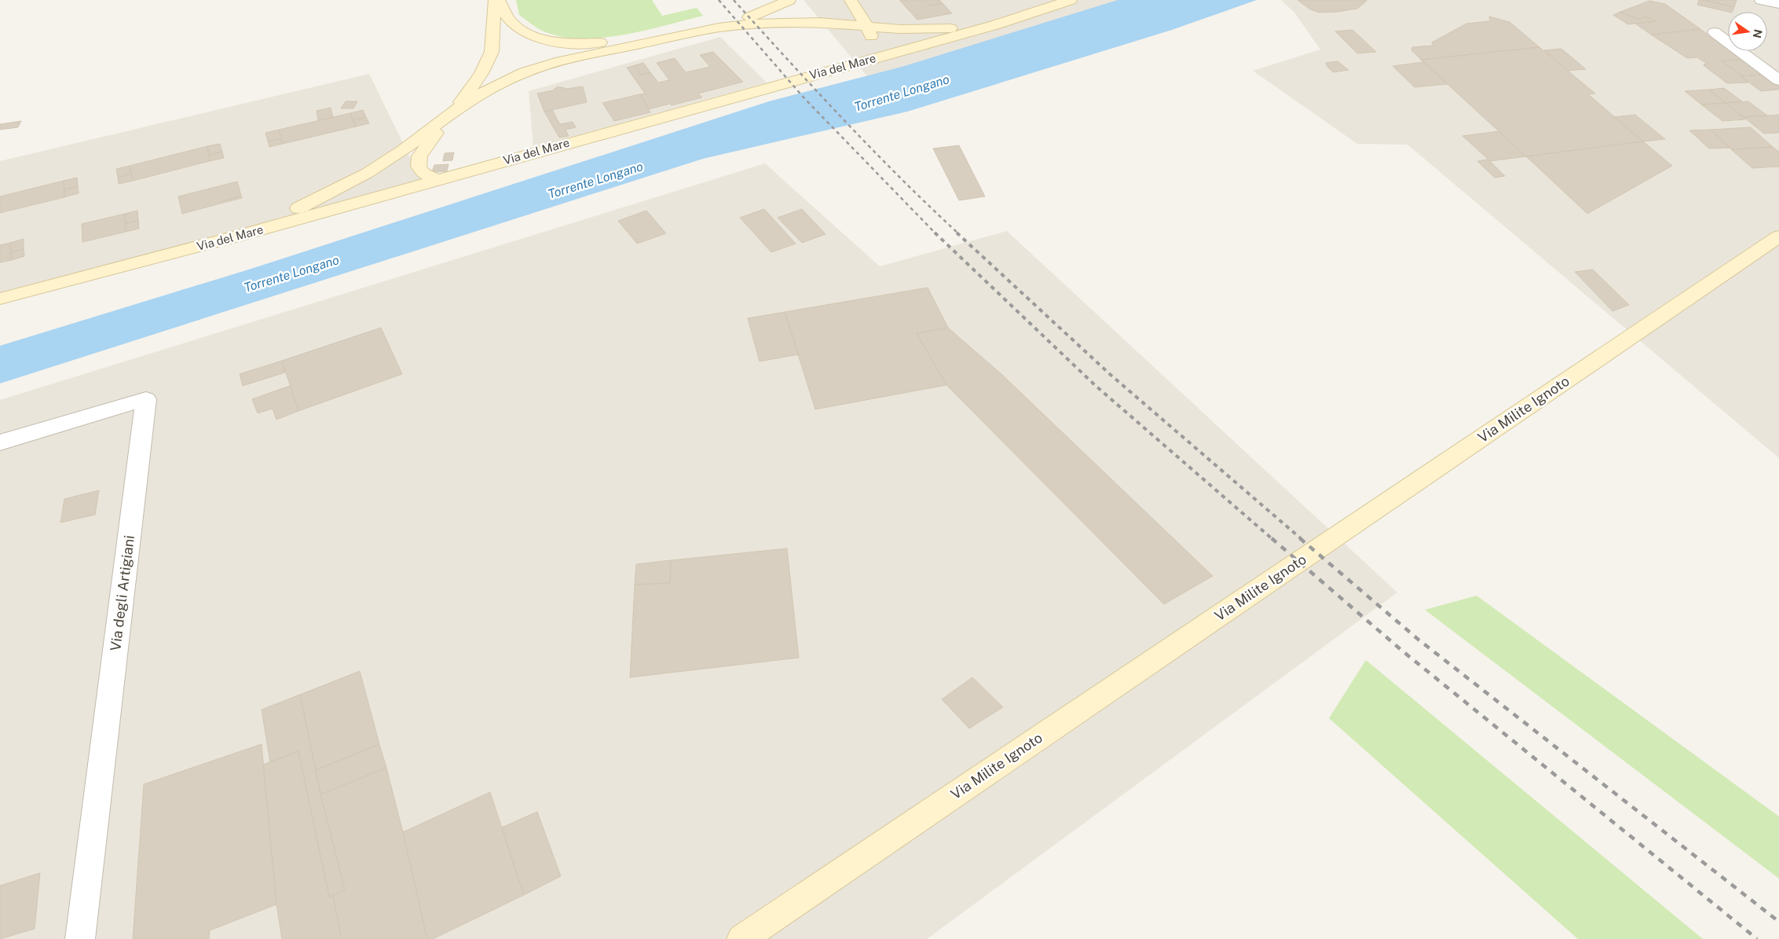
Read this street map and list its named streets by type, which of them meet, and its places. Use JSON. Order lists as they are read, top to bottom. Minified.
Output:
{"streets":{"street":["Via del Mare","Via Milite Ignoto","Via degli Artigiani"]},"water":["Torrente Longano"],"north":"right"}
